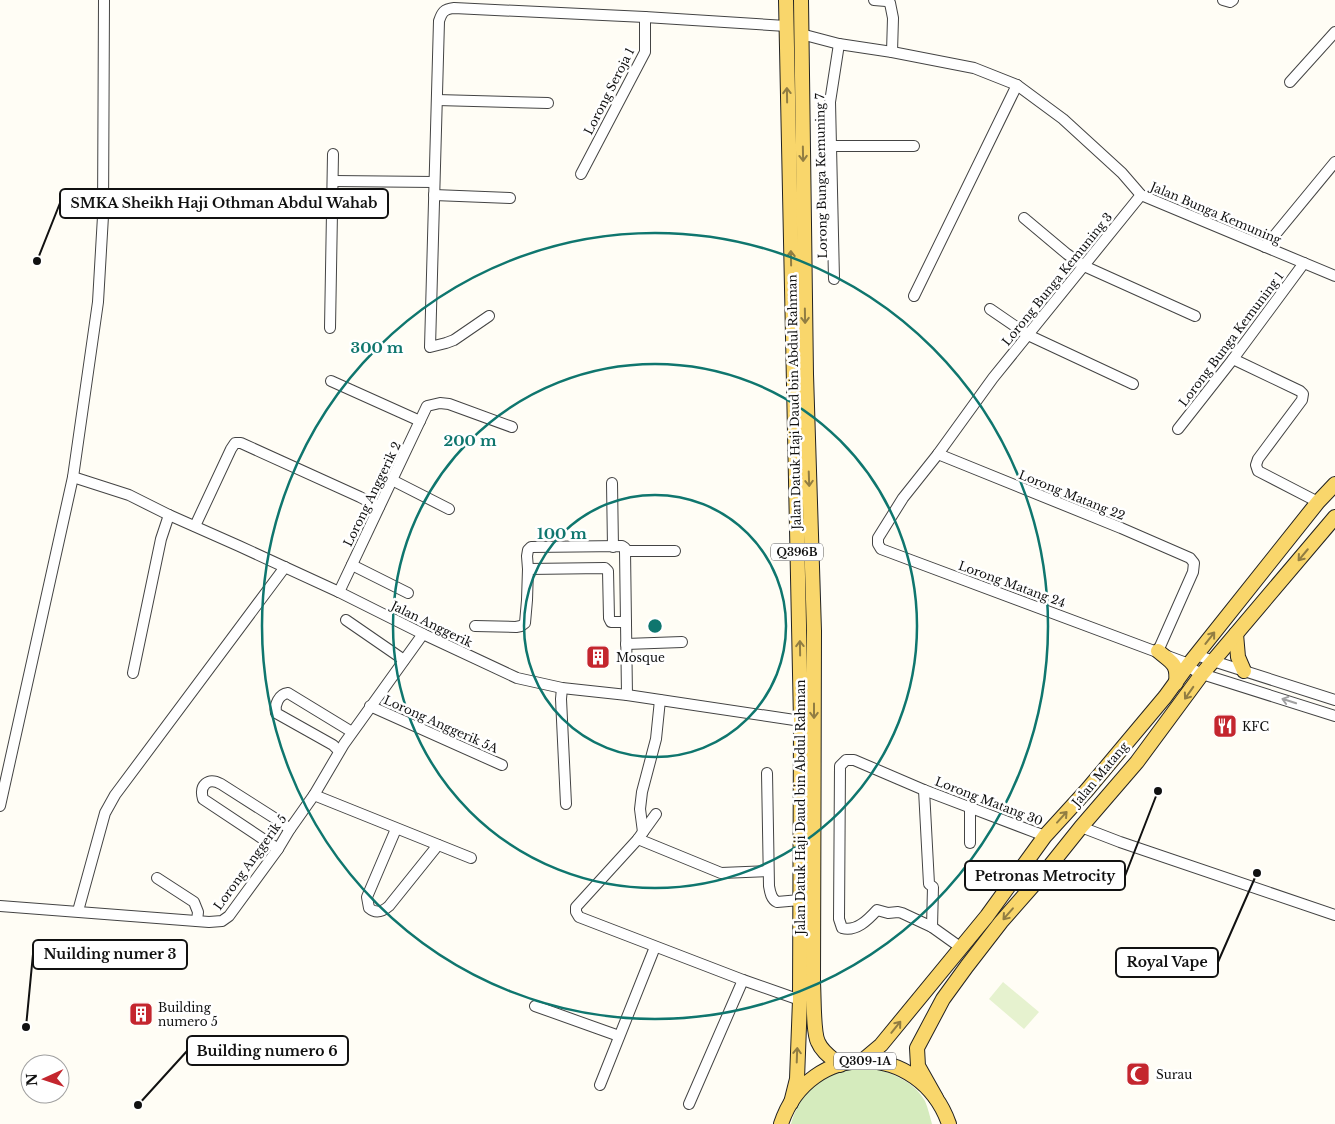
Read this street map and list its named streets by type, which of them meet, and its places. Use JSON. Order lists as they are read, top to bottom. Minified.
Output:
{"streets":{"main road":["Jalan Datuk Haji Daud bin Abdul Rahman","Q396B","Jalan Matang","Q309-1A"],"street":["Lorong Seroja 1","Lorong Bunga Kemuning 7","Jalan Bunga Kemuning","Lorong Bunga Kemuning 3","Lorong Bunga Kemuning 1","Lorong Anggerik 2","Lorong Matang 22","Lorong Matang 24","Jalan Anggerik","Lorong Anggerik 5A","Lorong Matang 30","Lorong Anggerik 5"]},"crossings":[["Lorong Bunga Kemuning 7","Jalan Bunga Kemuning"],["Jalan Bunga Kemuning","Lorong Bunga Kemuning 3"],["Jalan Bunga Kemuning","Lorong Bunga Kemuning 1"],["Jalan Bunga Kemuning","Jalan Datuk Haji Daud bin Abdul Rahman"],["Lorong Bunga Kemuning 3","Lorong Matang 22"],["Lorong Bunga Kemuning 3","Lorong Matang 24"],["Jalan Datuk Haji Daud bin Abdul Rahman","Jalan Anggerik"],["Jalan Datuk Haji Daud bin Abdul Rahman","Q309-1A"],["Lorong Anggerik 2","Jalan Anggerik"],["Lorong Matang 22","Lorong Matang 24"],["Lorong Matang 24","Jalan Matang"],["Jalan Anggerik","Lorong Anggerik 5"],["Lorong Anggerik 5A","Lorong Anggerik 5"],["Jalan Matang","Lorong Matang 30"],["Jalan Matang","Q309-1A"]],"places":{"other":["SMKA Sheikh Haji Othman Abdul Wahab","Petronas Metrocity","Royal Vape","Nuilding numer 3","Building numero 6"],"building":["Mosque","Building numero 5"],"restaurant":["KFC"],"mosque":["Surau"]},"north":"left","rings":["300 m","200 m","100 m"]}
